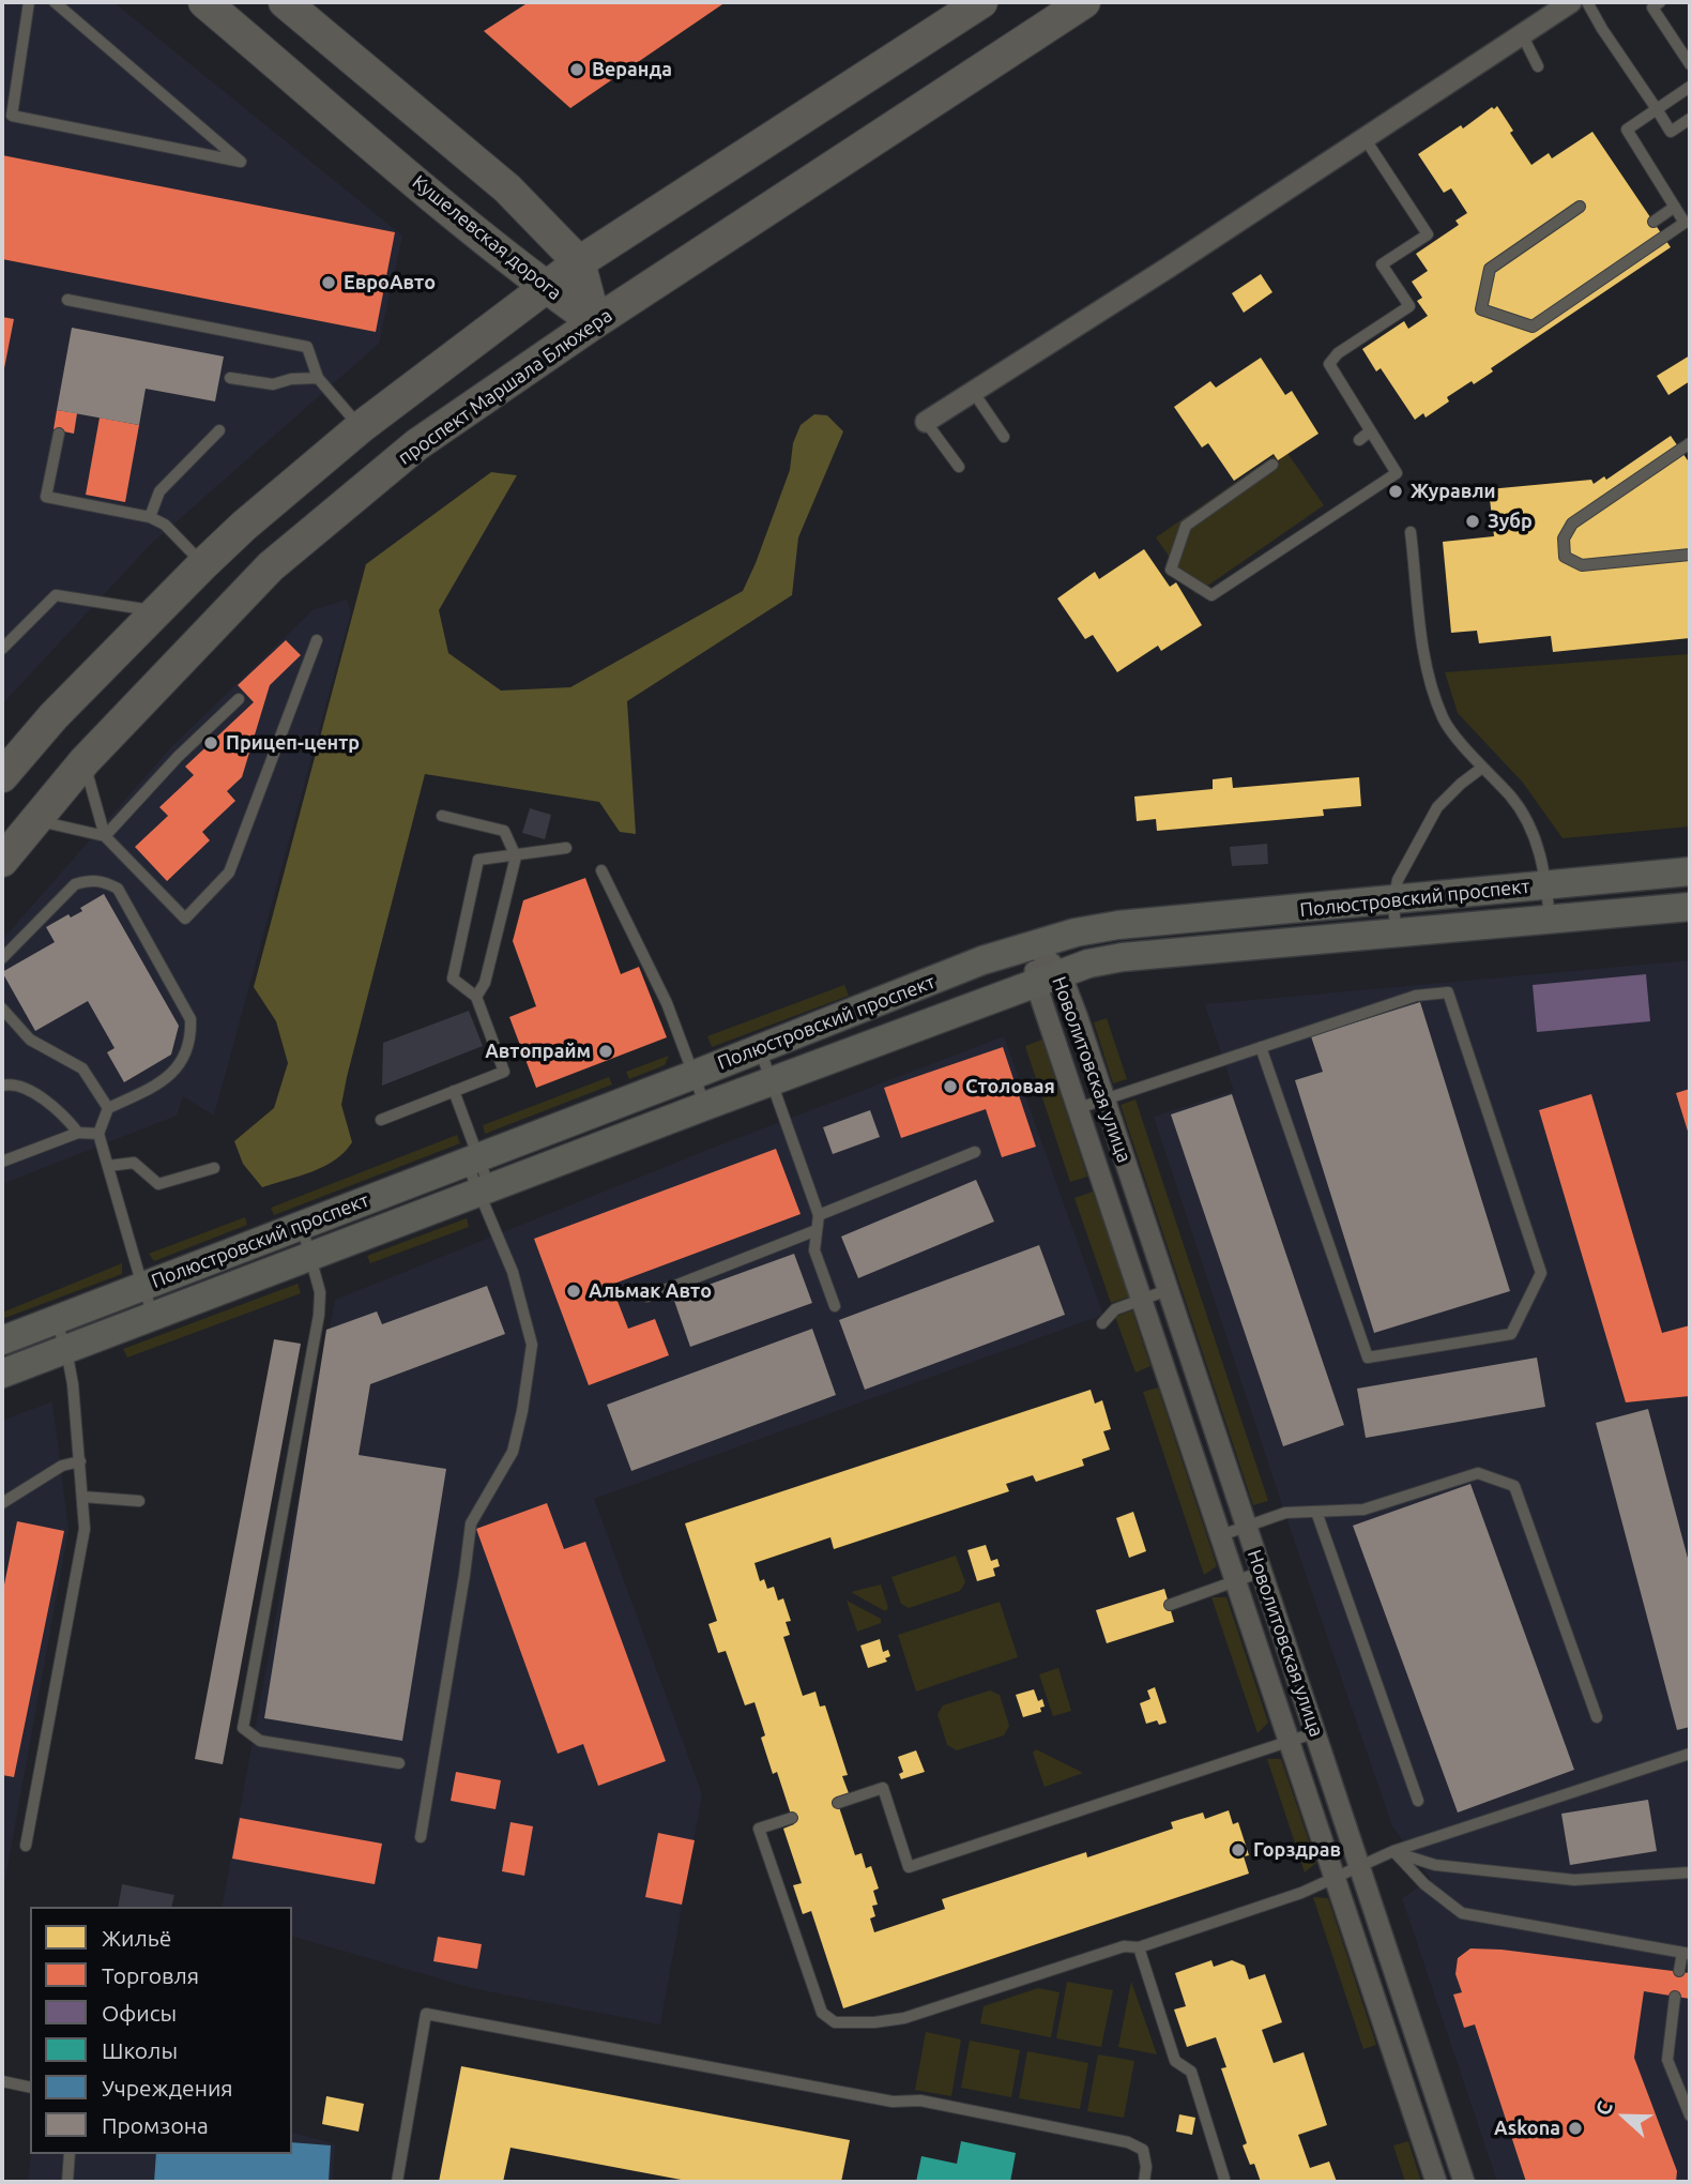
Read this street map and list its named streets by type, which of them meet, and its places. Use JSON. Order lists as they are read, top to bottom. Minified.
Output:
{"streets":{"main road":["Кушелевская дорога","проспект Маршала Блюхера","Полюстровский проспект"],"street":["Новолитовская улица"]},"crossings":[["Кушелевская дорога","проспект Маршала Блюхера"],["Полюстровский проспект","Новолитовская улица"]],"places":["Веранда","ЕвроАвто","Журавли","Зубр","Прицеп-центр","Автопрайм","Столовая","Альмак Авто","Горздрав","Askona"],"legend":["Жильё","Торговля","Офисы","Школы","Учреждения","Промзона"],"north":"left"}
